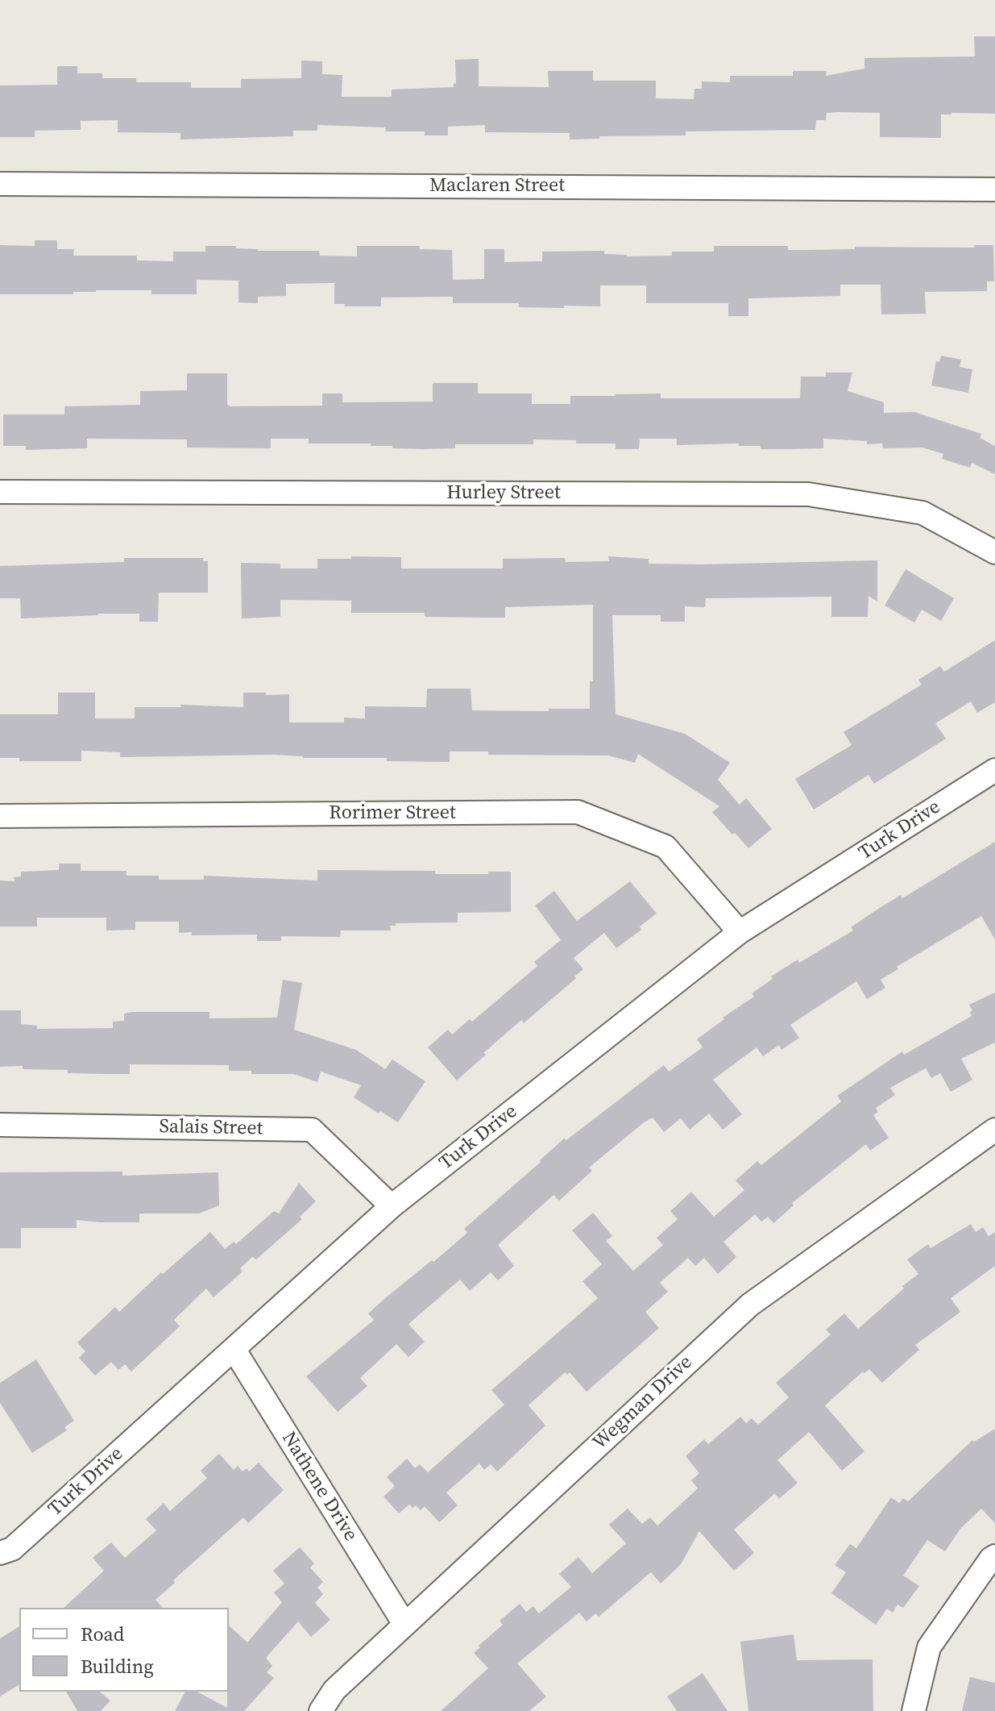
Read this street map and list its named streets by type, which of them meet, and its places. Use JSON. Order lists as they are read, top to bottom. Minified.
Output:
{"streets":{"street":["Maclaren Street","Hurley Street","Rorimer Street","Turk Drive","Salais Street","Wegman Drive","Nathene Drive"]},"crossings":[["Rorimer Street","Turk Drive"],["Turk Drive","Salais Street"],["Turk Drive","Nathene Drive"],["Wegman Drive","Nathene Drive"]],"legend":["Road","Building"]}
